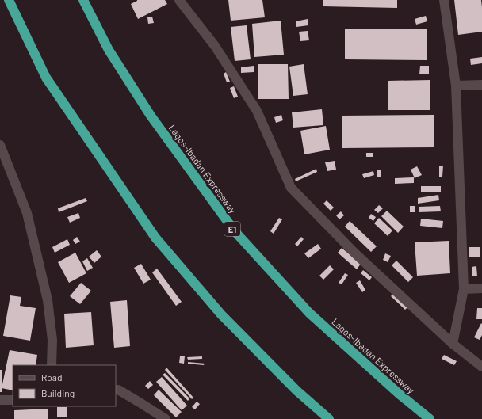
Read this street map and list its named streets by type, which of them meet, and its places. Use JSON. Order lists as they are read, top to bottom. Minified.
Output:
{"streets":{"highway":["Lagos-Ibadan Expressway","E1"]},"legend":["Road","Building"]}
